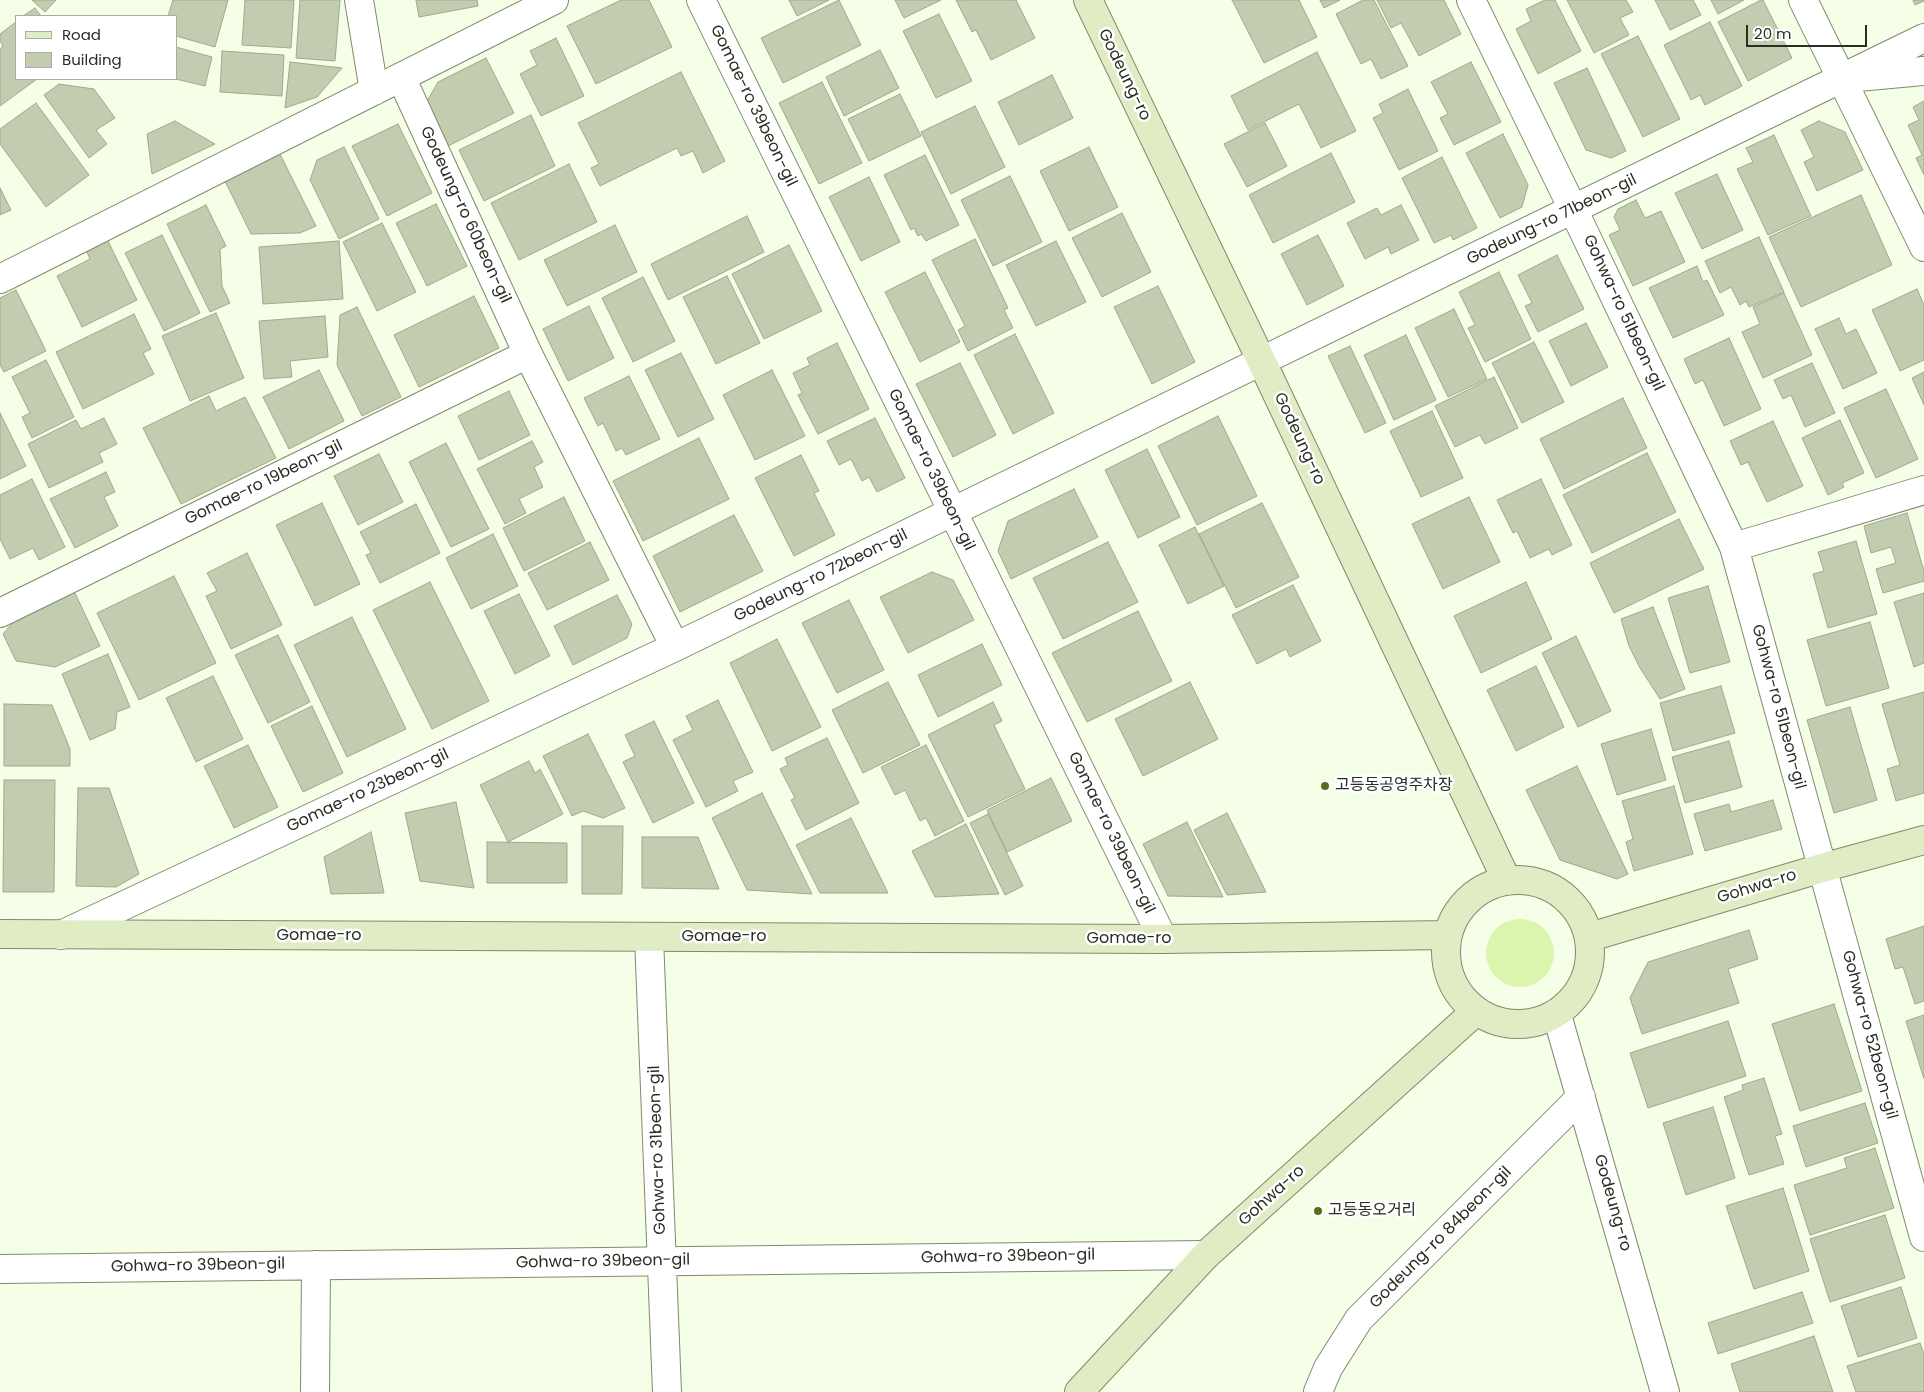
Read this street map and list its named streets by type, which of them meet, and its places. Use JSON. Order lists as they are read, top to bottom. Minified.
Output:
{"streets":{"street":["Godeung-ro","Gomae-ro 39beon-gil","Godeung-ro 60beon-gil","Godeung-ro 71beon-gil","Gohwa-ro 51beon-gil","Gomae-ro 19beon-gil","Godeung-ro 72beon-gil","Gomae-ro 23beon-gil","Gohwa-ro","Gomae-ro","Gohwa-ro 52beon-gil","Gohwa-ro 31beon-gil","Godeung-ro 84beon-gil","Gohwa-ro 39beon-gil"]},"crossings":[["Godeung-ro","Godeung-ro 71beon-gil"],["Godeung-ro","Godeung-ro 72beon-gil"],["Godeung-ro","Gohwa-ro"],["Godeung-ro","Gomae-ro"],["Godeung-ro","Godeung-ro 84beon-gil"],["Gomae-ro 39beon-gil","Godeung-ro 72beon-gil"],["Gomae-ro 39beon-gil","Gomae-ro"],["Godeung-ro 60beon-gil","Gomae-ro 19beon-gil"],["Godeung-ro 71beon-gil","Gohwa-ro 51beon-gil"],["Godeung-ro 71beon-gil","Godeung-ro 72beon-gil"],["Gohwa-ro 51beon-gil","Gohwa-ro"],["Gohwa-ro 51beon-gil","Gohwa-ro 52beon-gil"],["Godeung-ro 72beon-gil","Gomae-ro 23beon-gil"],["Gomae-ro 23beon-gil","Gomae-ro"],["Gohwa-ro","Gomae-ro"],["Gohwa-ro","Gohwa-ro 52beon-gil"],["Gohwa-ro","Gohwa-ro 39beon-gil"],["Gomae-ro","Gohwa-ro 31beon-gil"],["Gohwa-ro 31beon-gil","Gohwa-ro 39beon-gil"]],"places":["고등동공영주차장","고등동오거리"],"legend":["Road","Building"],"scale_bar":"20 m"}
